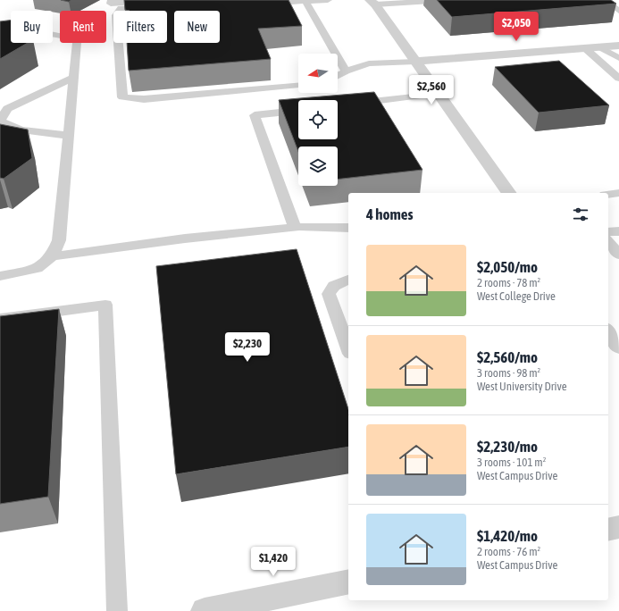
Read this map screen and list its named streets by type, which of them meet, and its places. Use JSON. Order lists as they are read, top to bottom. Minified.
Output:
{"north":"left","page":{"chip":["Buy","Rent","Filters","New"],"price":["$2,050","$2,560","$2,230","$1,420"],"heading":"4 homes","list":[{"name":"$2,050/mo","note":"2 rooms · 78 m² · West College Drive"},{"name":"$2,560/mo","note":"3 rooms · 98 m² · West University Drive"},{"name":"$2,230/mo","note":"3 rooms · 101 m² · West Campus Drive"},{"name":"$1,420/mo","note":"2 rooms · 76 m² · West Campus Drive"}]}}
